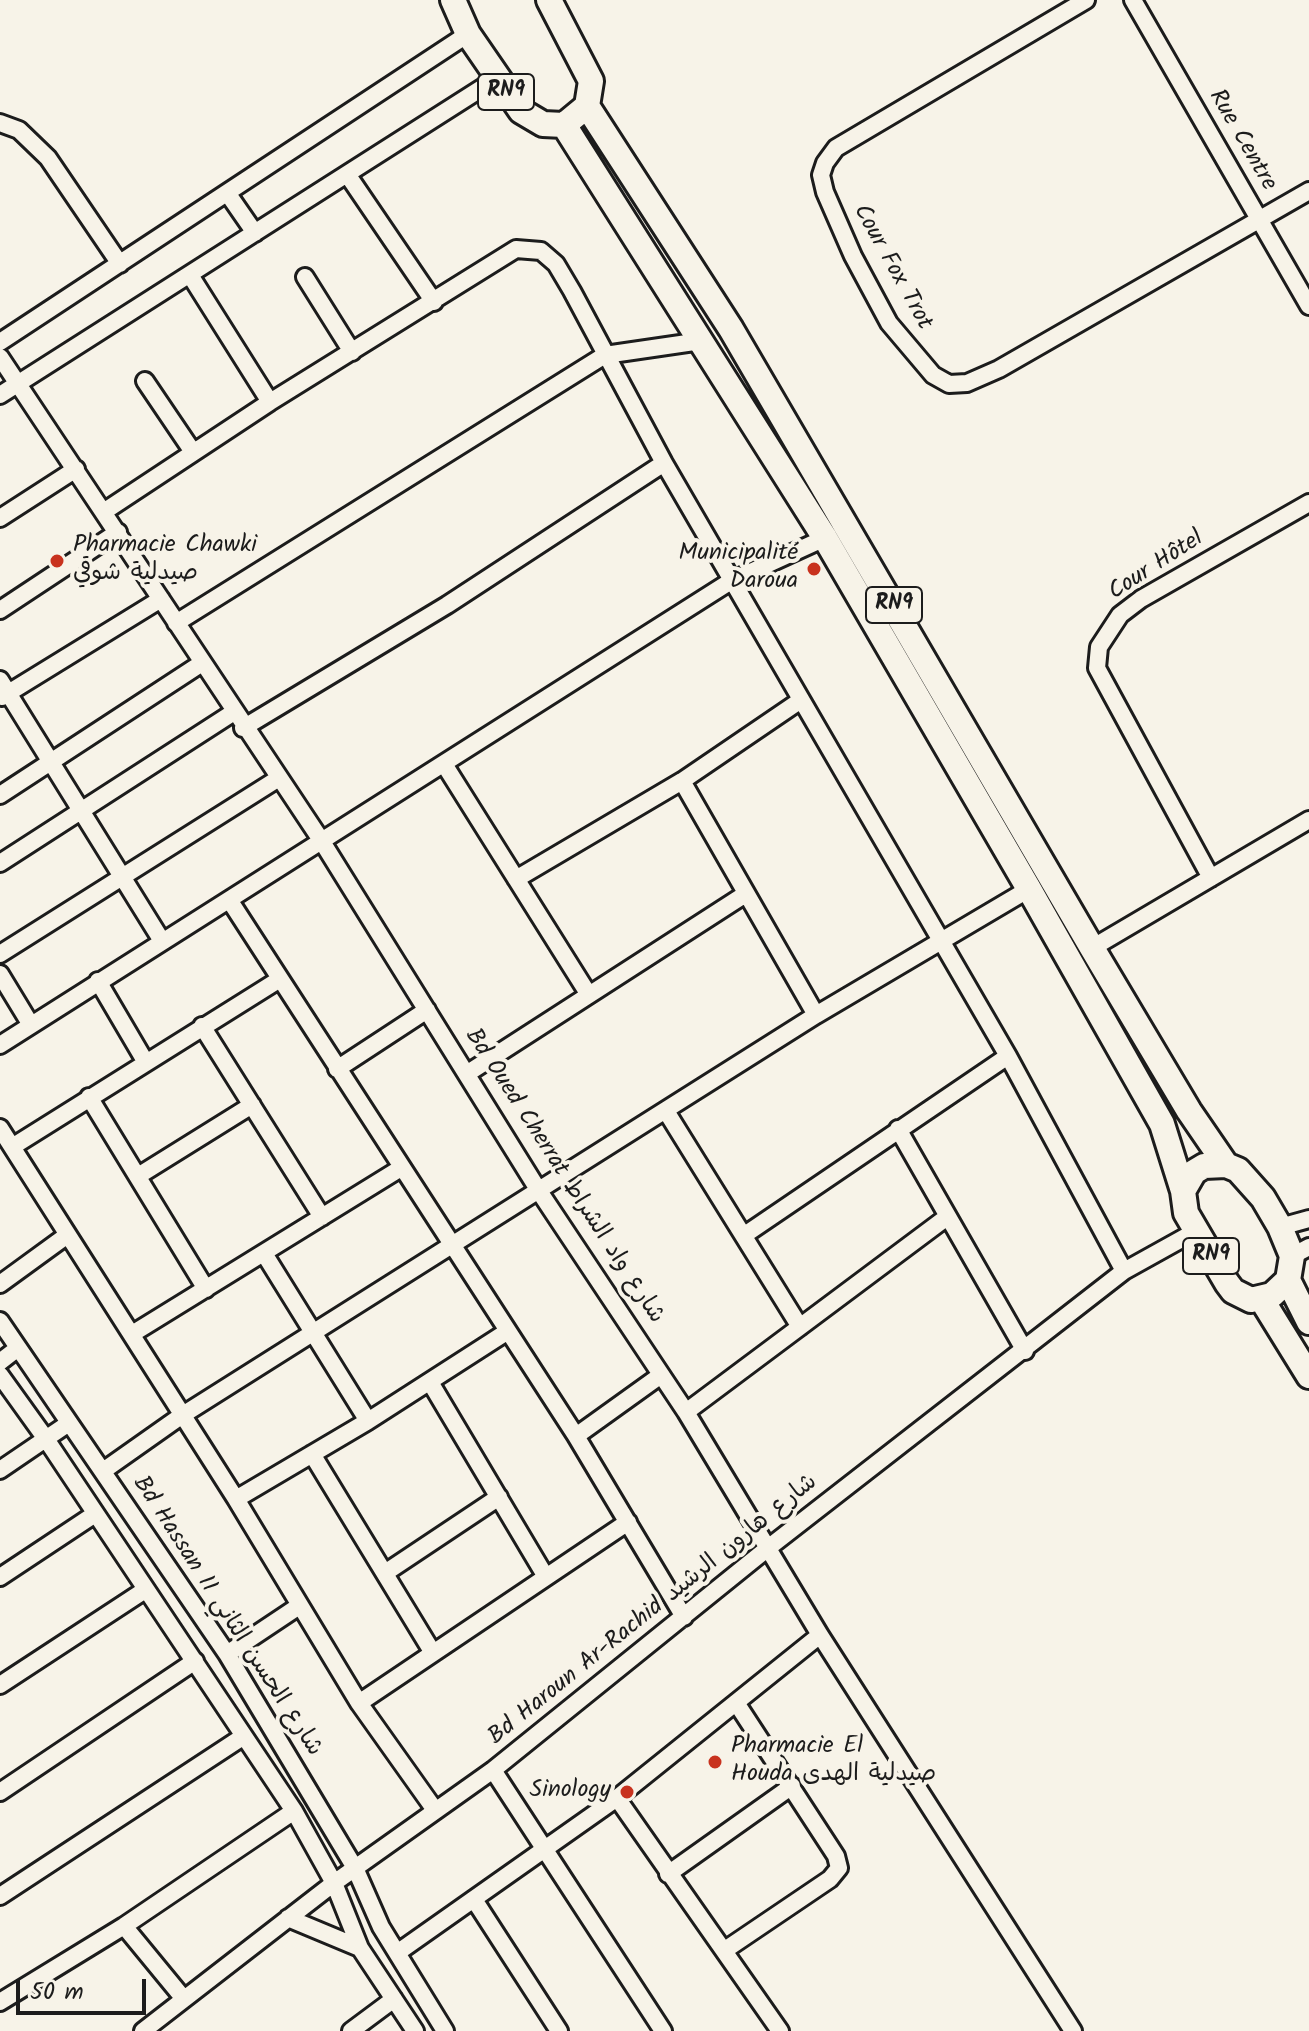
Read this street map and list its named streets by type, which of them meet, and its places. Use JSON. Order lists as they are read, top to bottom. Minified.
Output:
{"streets":{"highway":["RN9"],"street":["Rue Centre","Cour Fox Trot","Cour Hôtel","Bd Oued Cherrat شارع واد الشراط","Bd Haroun Ar-Rachid شارع هارون الرشيد","Bd Hassan II شارع الحسن الثاني"]},"crossings":[["RN9","Bd Haroun Ar-Rachid شارع هارون الرشيد"],["Rue Centre","Cour Fox Trot"],["Bd Oued Cherrat شارع واد الشراط","Bd Haroun Ar-Rachid شارع هارون الرشيد"],["Bd Haroun Ar-Rachid شارع هارون الرشيد","Bd Hassan II شارع الحسن الثاني"]],"places":["Pharmacie Chawki صيدلية شوقي","Municipalité Daroua","Pharmacie El Houda صيدلية الهدى","Sinology"],"scale_bar":"50 m"}
